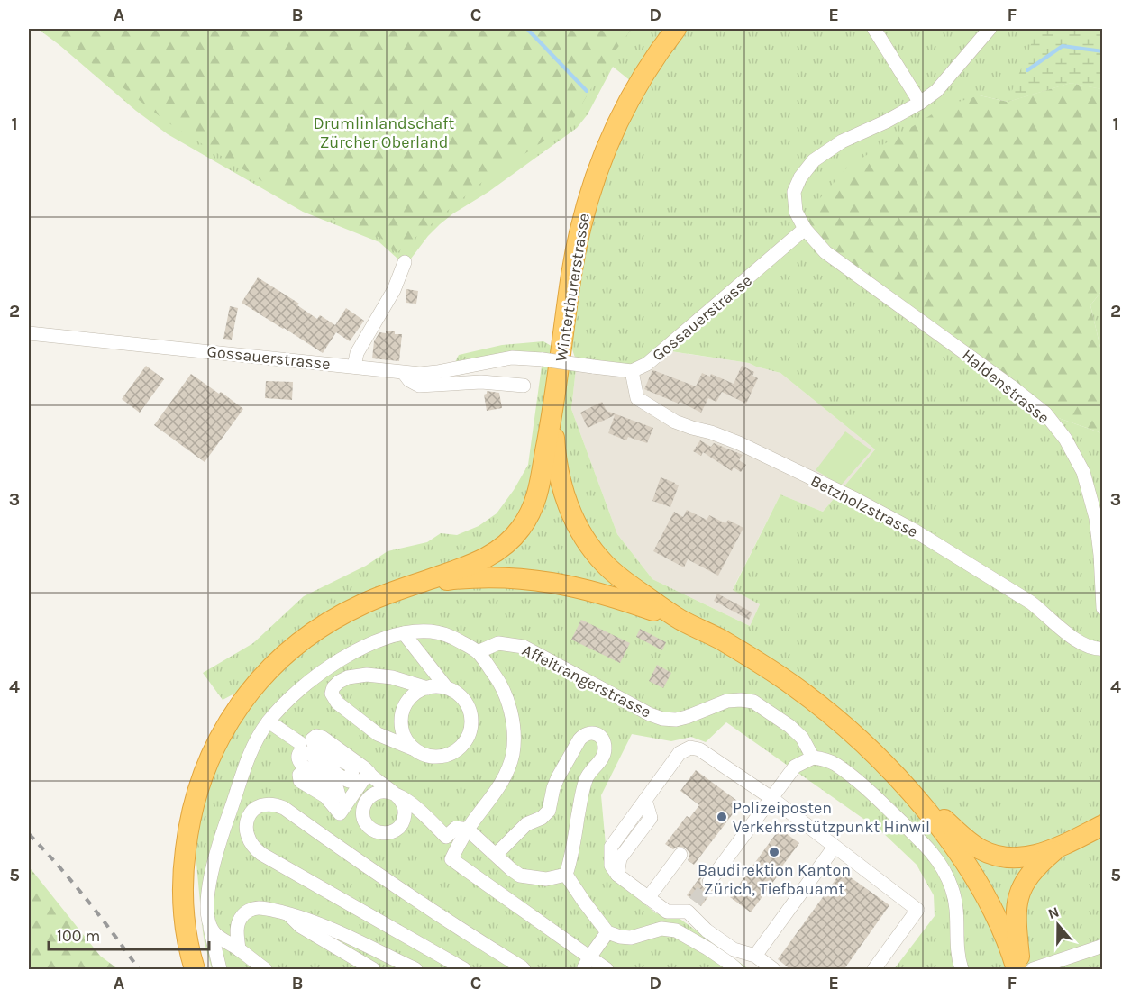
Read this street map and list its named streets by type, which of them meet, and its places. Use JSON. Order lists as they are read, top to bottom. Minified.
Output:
{"streets":{"highway":["Winterthurerstrasse"],"street":["Gossauerstrasse","Haldenstrasse","Betzholzstrasse","Affeltrangerstrasse"]},"crossings":[["Gossauerstrasse","Haldenstrasse"],["Gossauerstrasse","Betzholzstrasse"]],"parks":["Drumlinlandschaft Zürcher Oberland"],"places":["Polizeiposten Verkehrsstützpunkt Hinwil","Baudirektion Kanton Zürich, Tiefbauamt"],"scale_bar":"100 m","north":"top","grid":{"columns":["A","B","C","D","E","F"],"rows":["1","2","3","4","5"]}}
